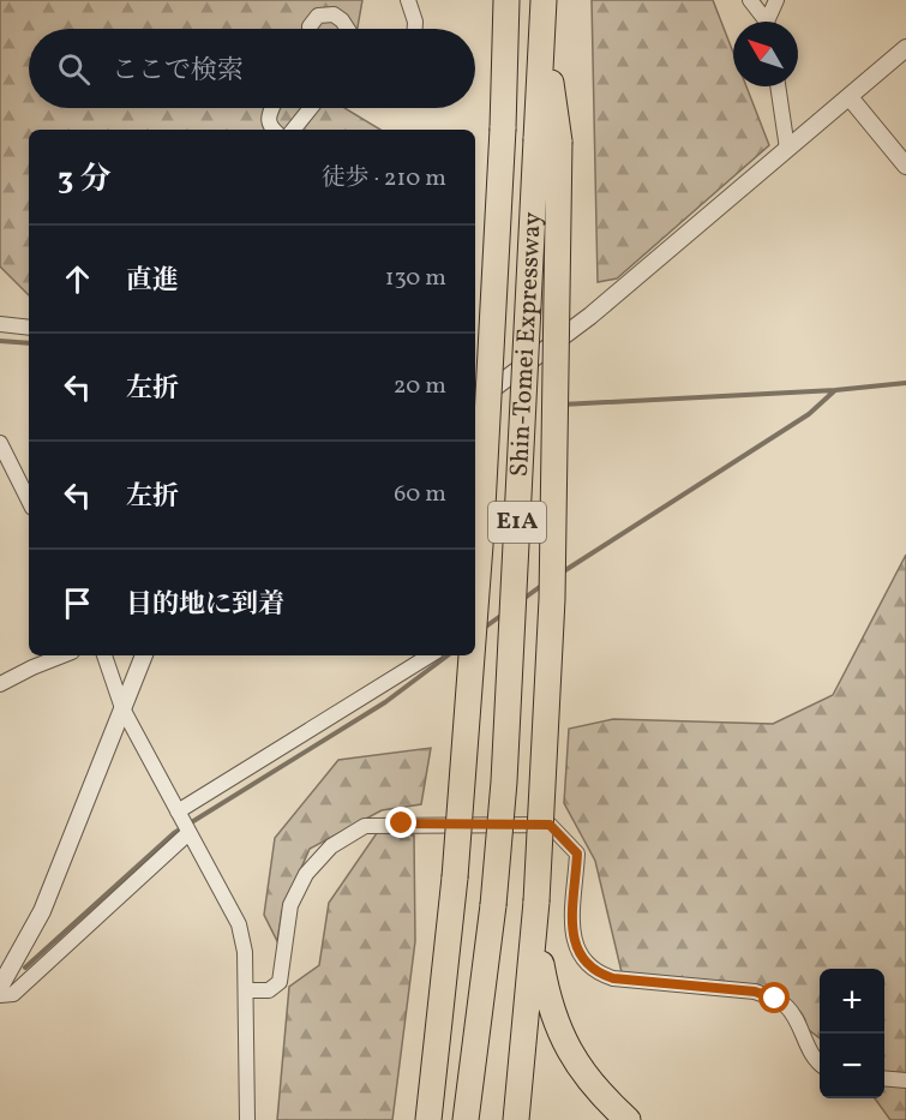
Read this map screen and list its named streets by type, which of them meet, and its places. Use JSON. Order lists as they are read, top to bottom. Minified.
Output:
{"streets":{"highway":["Shin-Tomei Expressway","E1A"]},"north":"top left","page":{"search":"ここで検索","heading":["3 分","徒歩 · 210 m"],"list":[["直進","130 m"],["左折","20 m"],["左折","60 m"],"目的地に到着"],"map_buttons":["+","−"]}}
